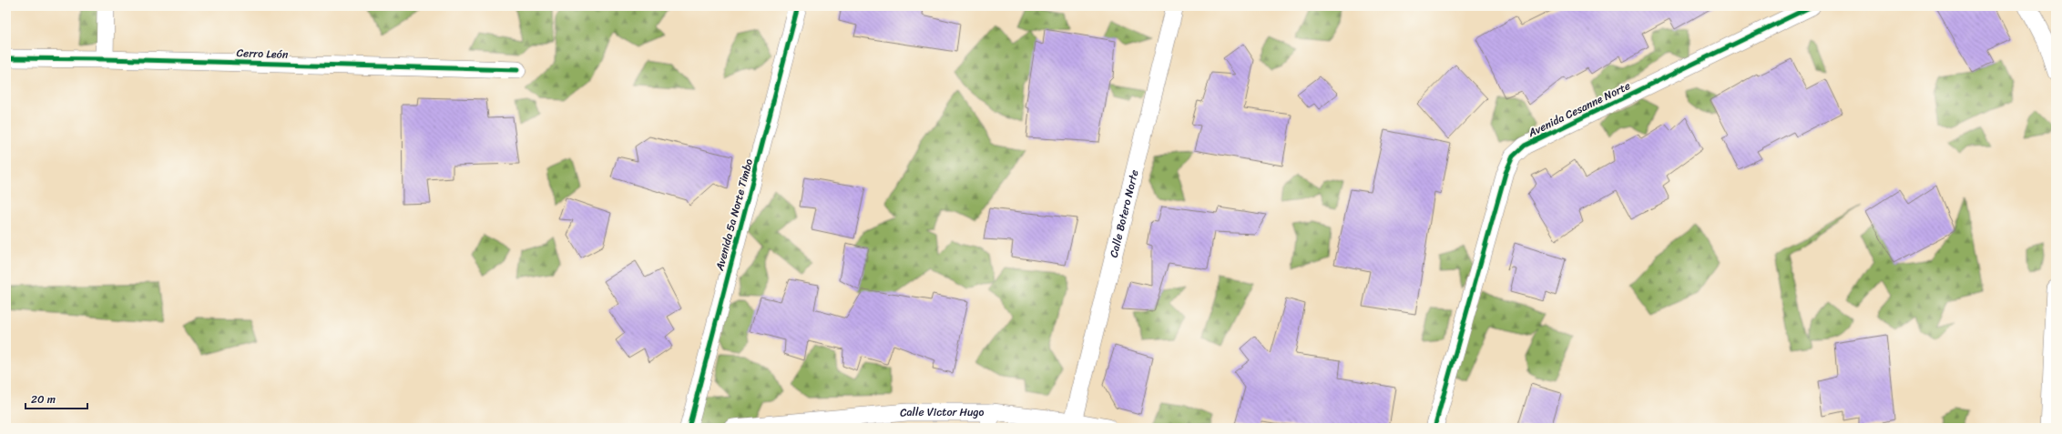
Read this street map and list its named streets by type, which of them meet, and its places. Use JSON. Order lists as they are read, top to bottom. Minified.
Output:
{"streets":{"street":["Cerro León","Avenida Cesanne Norte","Calle Botero Norte","Avenida 5a Norte Timbo","Calle Victor Hugo"]},"crossings":[["Calle Botero Norte","Calle Victor Hugo"]],"scale_bar":"20 m"}
